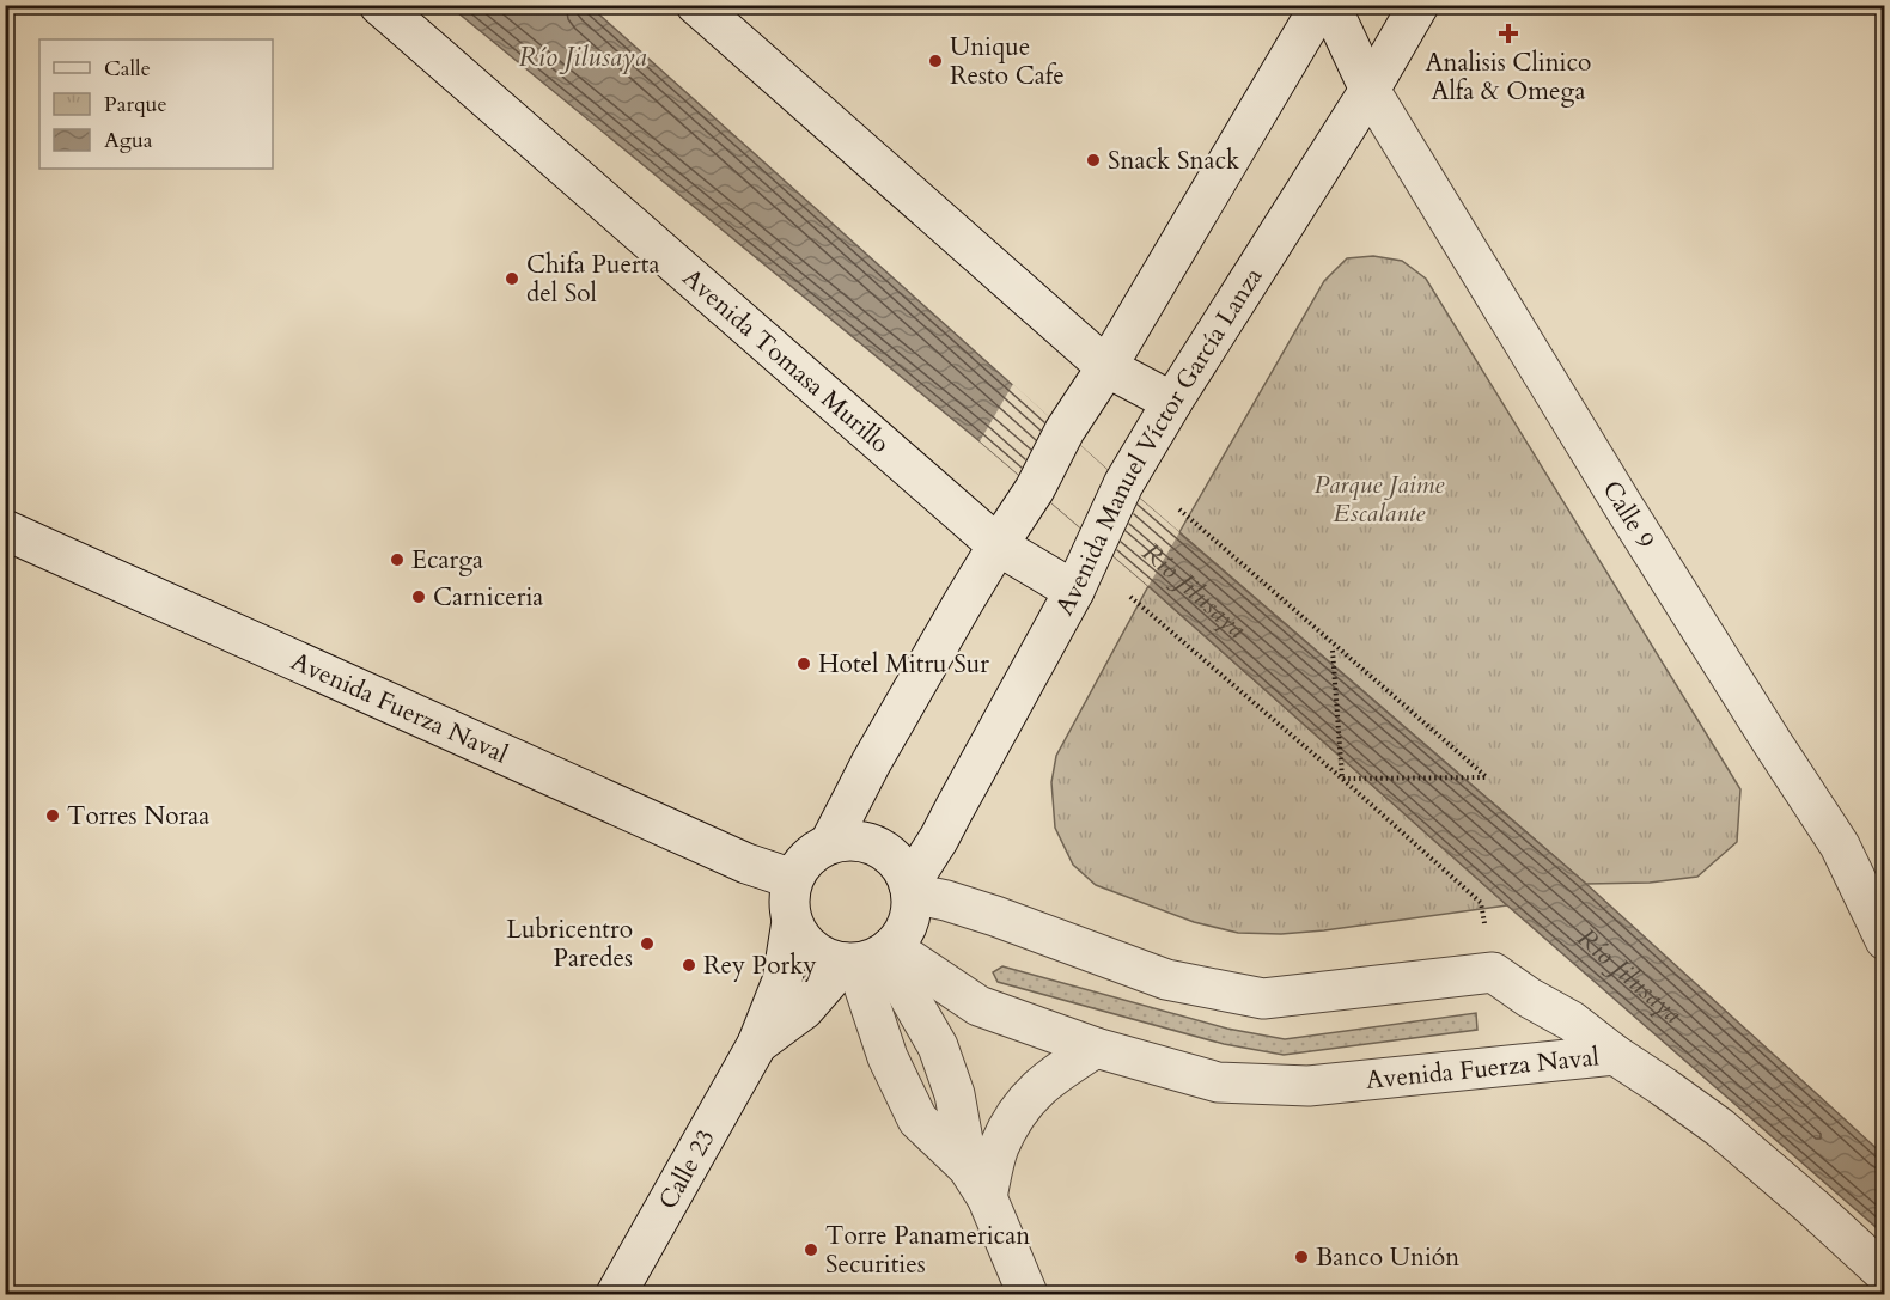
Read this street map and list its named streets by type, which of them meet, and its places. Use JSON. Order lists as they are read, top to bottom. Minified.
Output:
{"streets":{"main road":["Avenida Tomasa Murillo","Avenida Manuel Víctor García Lanza","Calle 9","Avenida Fuerza Naval","Calle 23"]},"crossings":[["Avenida Tomasa Murillo","Avenida Manuel Víctor García Lanza"],["Avenida Manuel Víctor García Lanza","Calle 9"],["Avenida Manuel Víctor García Lanza","Avenida Fuerza Naval"],["Avenida Manuel Víctor García Lanza","Calle 23"],["Avenida Fuerza Naval","Calle 23"]],"water":["Río Jilusaya"],"parks":["Parque Jaime Escalante"],"places":{"health":["Analisis Clinico Alfa & Omega"],"other":["Unique Resto Cafe","Snack Snack","Chifa Puerta del Sol","Ecarga","Carniceria","Hotel Mitru Sur","Torres Noraa","Lubricentro Paredes","Rey Porky","Torre Panamerican Securities","Banco Unión"]},"legend":["Calle","Parque","Agua"]}
